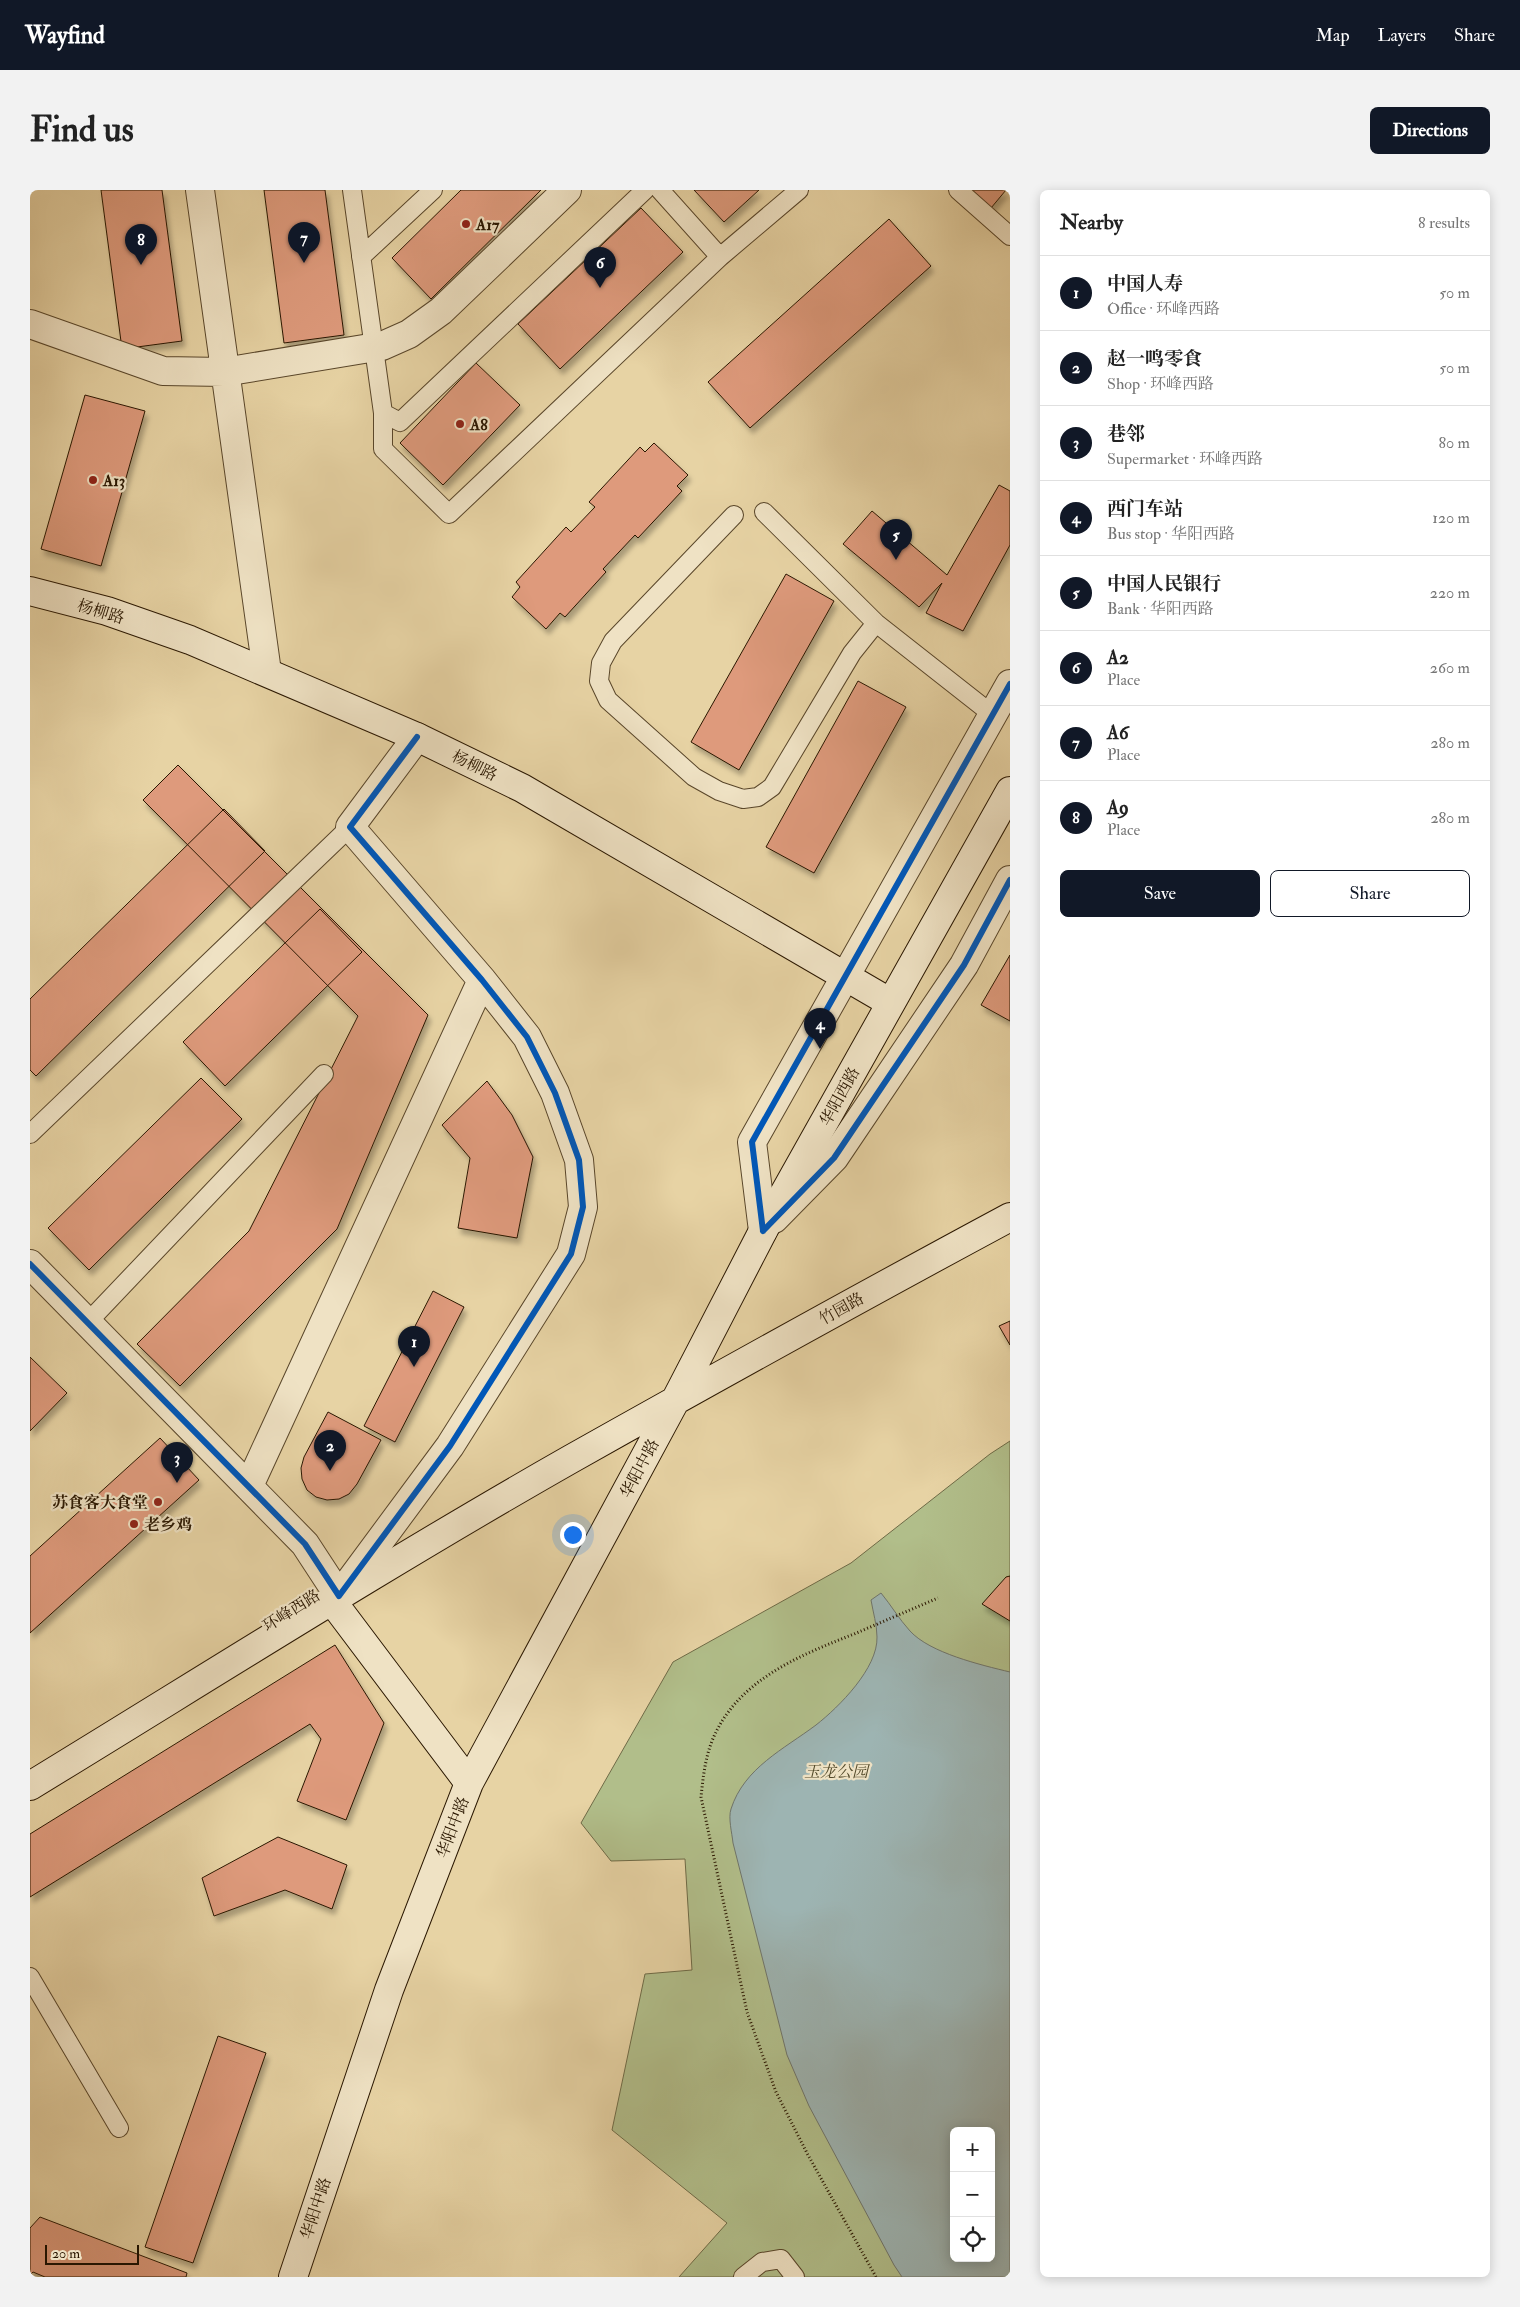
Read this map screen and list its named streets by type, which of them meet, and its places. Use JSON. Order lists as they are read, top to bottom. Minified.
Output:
{"streets":{"street":["杨柳路","华阳西路","竹园路","华阳中路","环峰西路"]},"crossings":[["杨柳路","华阳西路"],["华阳西路","竹园路"],["华阳西路","华阳中路"],["华阳西路","环峰西路"],["竹园路","华阳中路"],["竹园路","环峰西路"],["华阳中路","环峰西路"]],"parks":["玉龙公园"],"places":["A17","A8","A13","苏食客大食堂","老乡鸡"],"scale_bar":"20 m","page":{"header":"Wayfind","nav":["Map","Layers","Share"],"buttons":["Directions",["Save","Share"]],"title":"Find us","heading":["Nearby","8 results"],"pins":["7","8","6","5","4","1","2","3"],"list":[{"mark":"1","name":"中国人寿","note":"Office · 环峰西路","value":"50 m"},{"mark":"2","name":"赵一鸣零食","note":"Shop · 环峰西路","value":"50 m"},{"mark":"3","name":"巷邻","note":"Supermarket · 环峰西路","value":"80 m"},{"mark":"4","name":"西门车站","note":"Bus stop · 华阳西路","value":"120 m"},{"mark":"5","name":"中国人民银行","note":"Bank · 华阳西路","value":"220 m"},{"mark":"6","name":"A2","note":"Place","value":"260 m"},{"mark":"7","name":"A6","note":"Place","value":"280 m"},{"mark":"8","name":"A9","note":"Place","value":"280 m"}],"map_buttons":["+","−"],"scale":"20 m"}}
